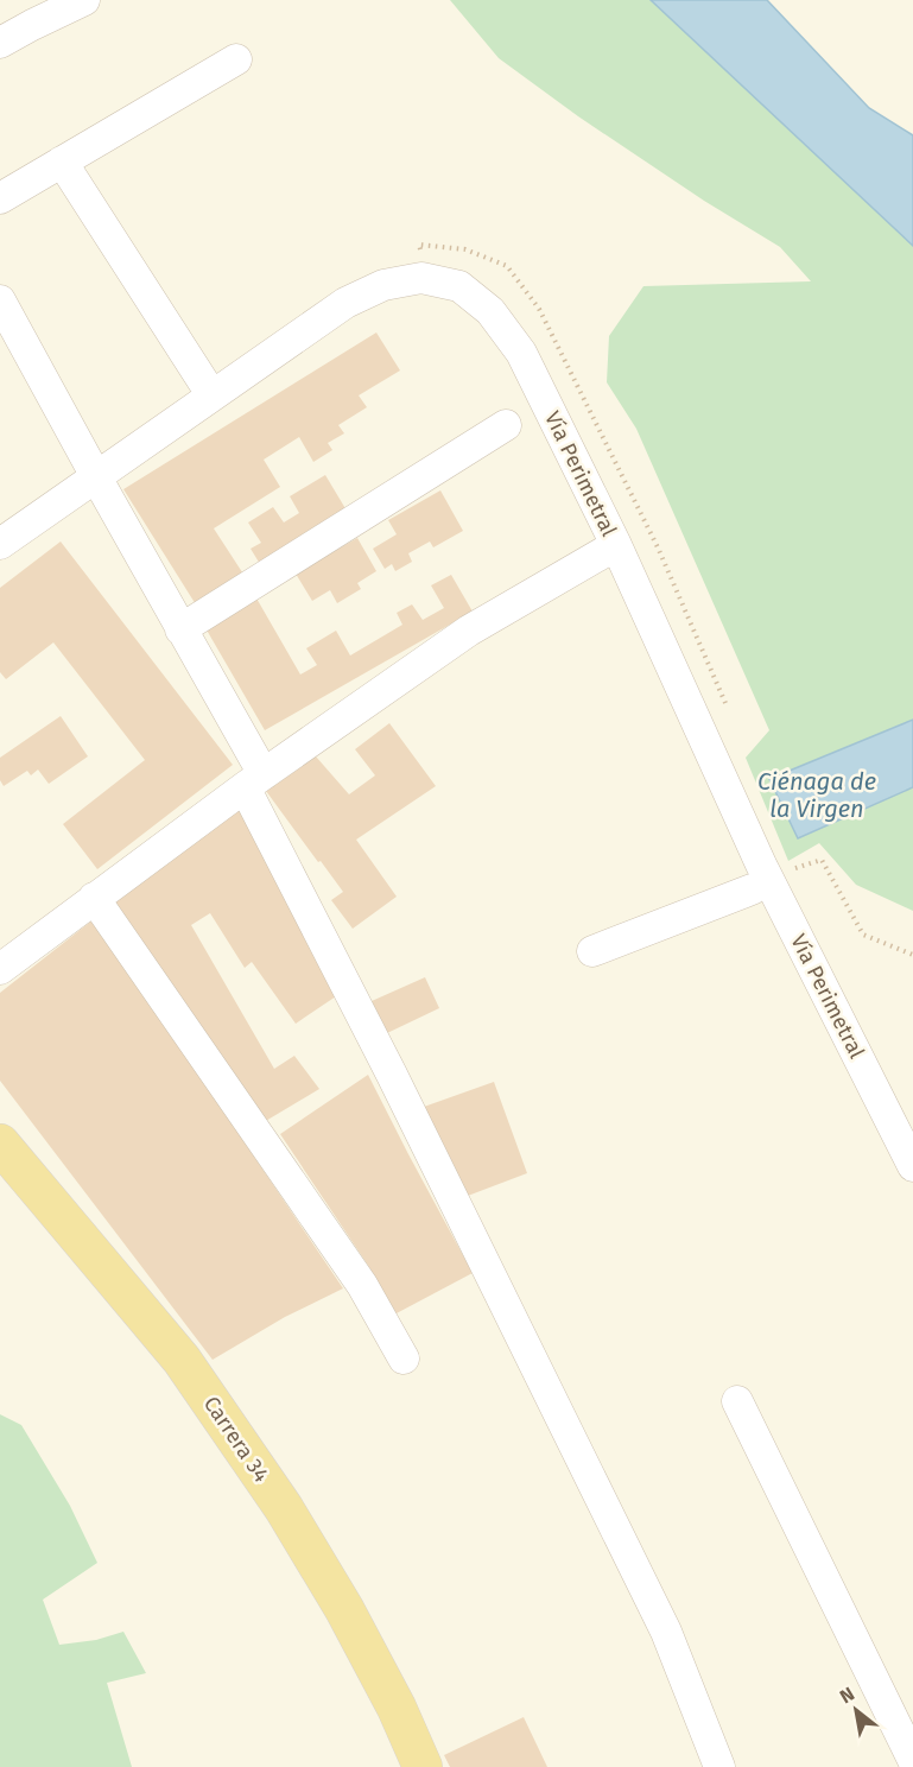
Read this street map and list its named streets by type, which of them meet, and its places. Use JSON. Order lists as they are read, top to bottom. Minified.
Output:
{"streets":{"main road":["Carrera 34"],"street":["Vía Perimetral"]},"water":["Ciénaga de la Virgen"],"north":"top left"}
